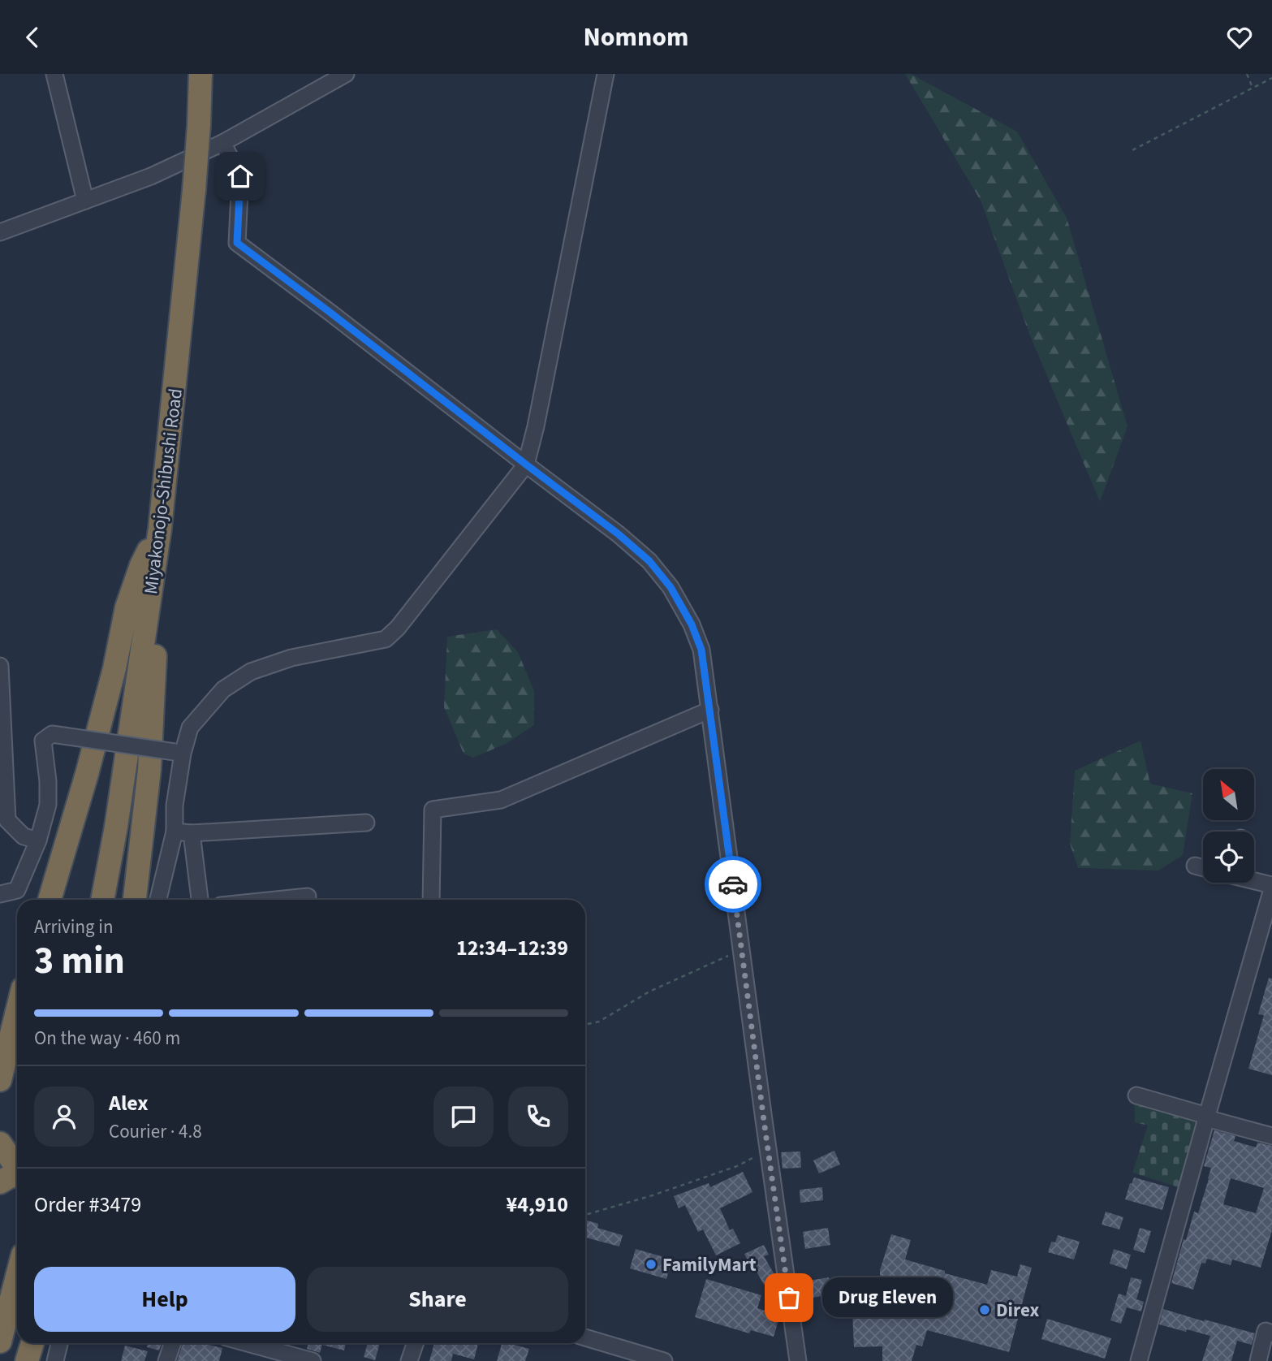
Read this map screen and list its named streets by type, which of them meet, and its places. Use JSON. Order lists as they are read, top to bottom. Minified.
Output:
{"streets":{"highway":["Miyakonojo-Shibushi Road"]},"places":["FamilyMart","Drug Eleven","Direx"],"north":"top left","page":{"header":"Nomnom","heading":["3 min","Arriving in","12:34–12:39"],"panel":["Alex","Courier · 4.8","Order #3479","¥4,910"],"bar":"On the way · 460 m","buttons":["Help","Share"],"bubble":"Drug Eleven"}}
